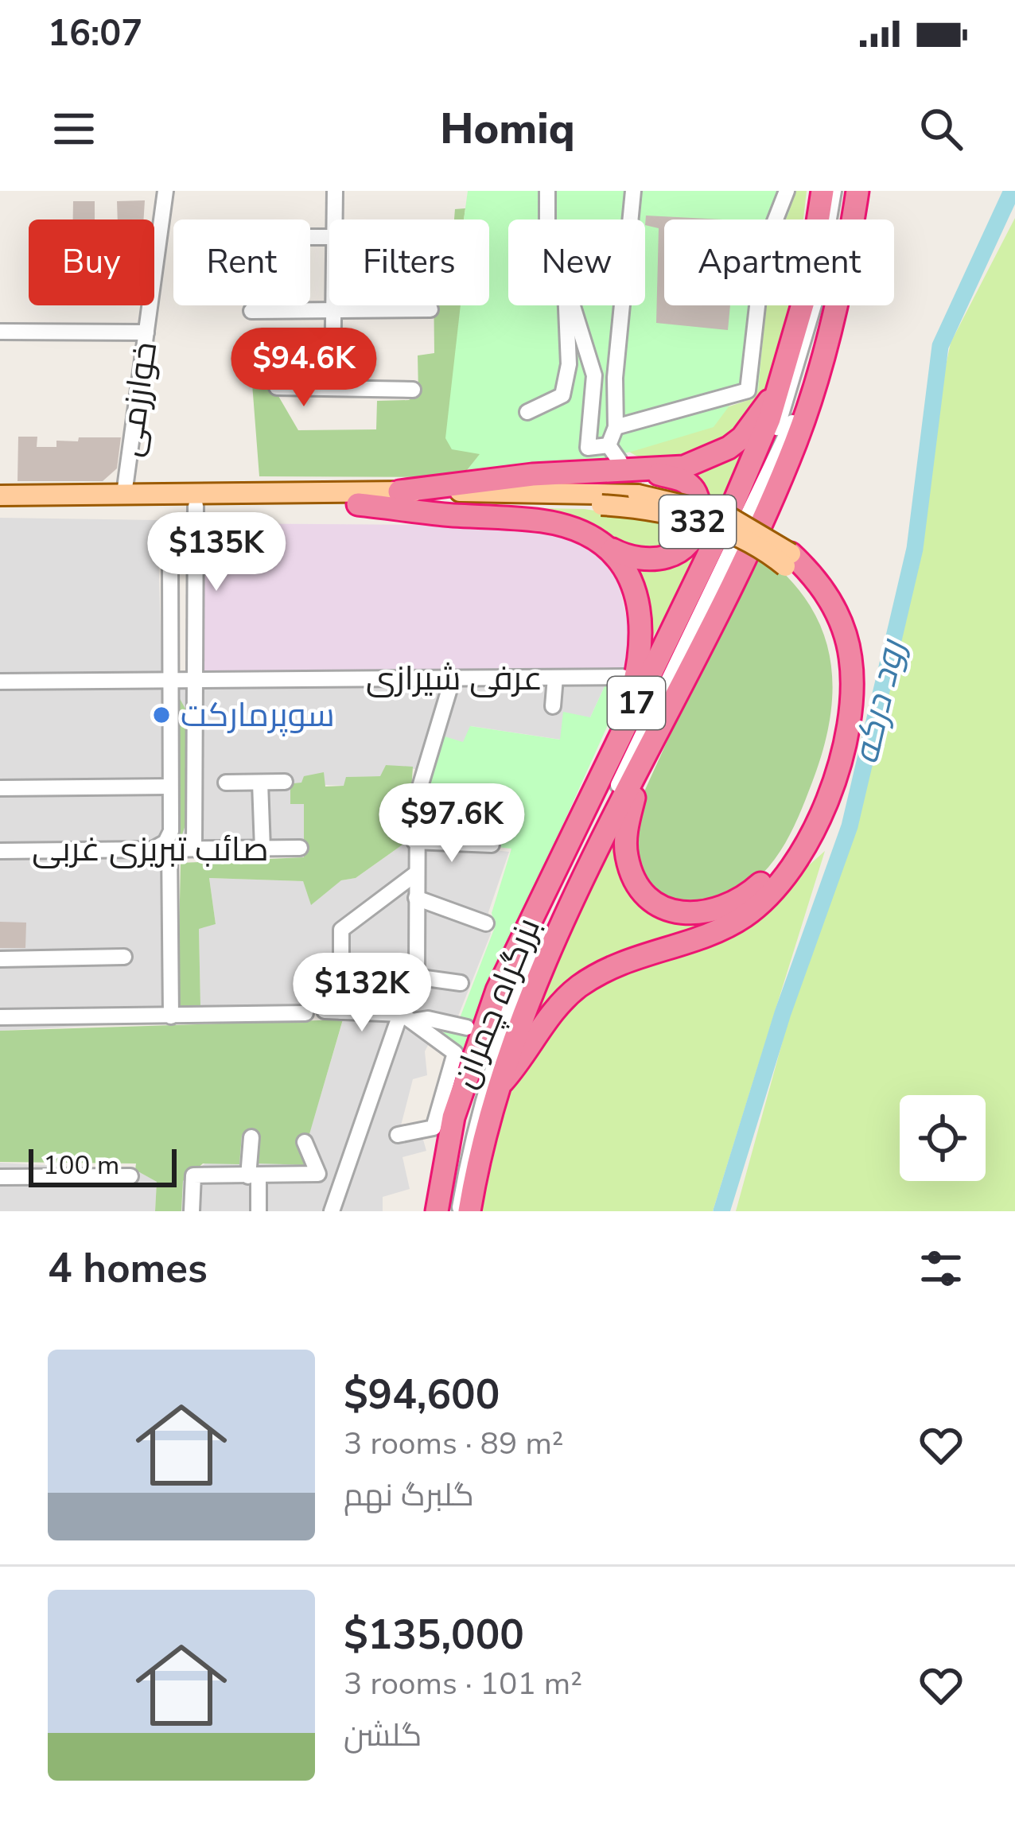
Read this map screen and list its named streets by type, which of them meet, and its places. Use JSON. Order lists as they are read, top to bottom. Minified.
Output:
{"streets":{"highway":["17","بزرگراه چمران"],"main road":["332"],"street":["خوارزمی","عرفی شیرازی","صائب تبریزی غربی"]},"crossings":[["خوارزمی","332"]],"water":["رود درکه"],"places":["سوپرمارکت"],"scale_bar":"100 m","page":{"status":"16:07","header":"Homiq","chip":["Buy","Rent","Filters","New","Apartment"],"price":["$94.6K","$135K","$97.6K","$132K"],"scale":"100 m","heading":"4 homes","list":[{"name":"$94,600","note":"3 rooms · 89 m² · گلبرگ نهم"},{"name":"$135,000","note":"3 rooms · 101 m² · گلشن"}]}}
